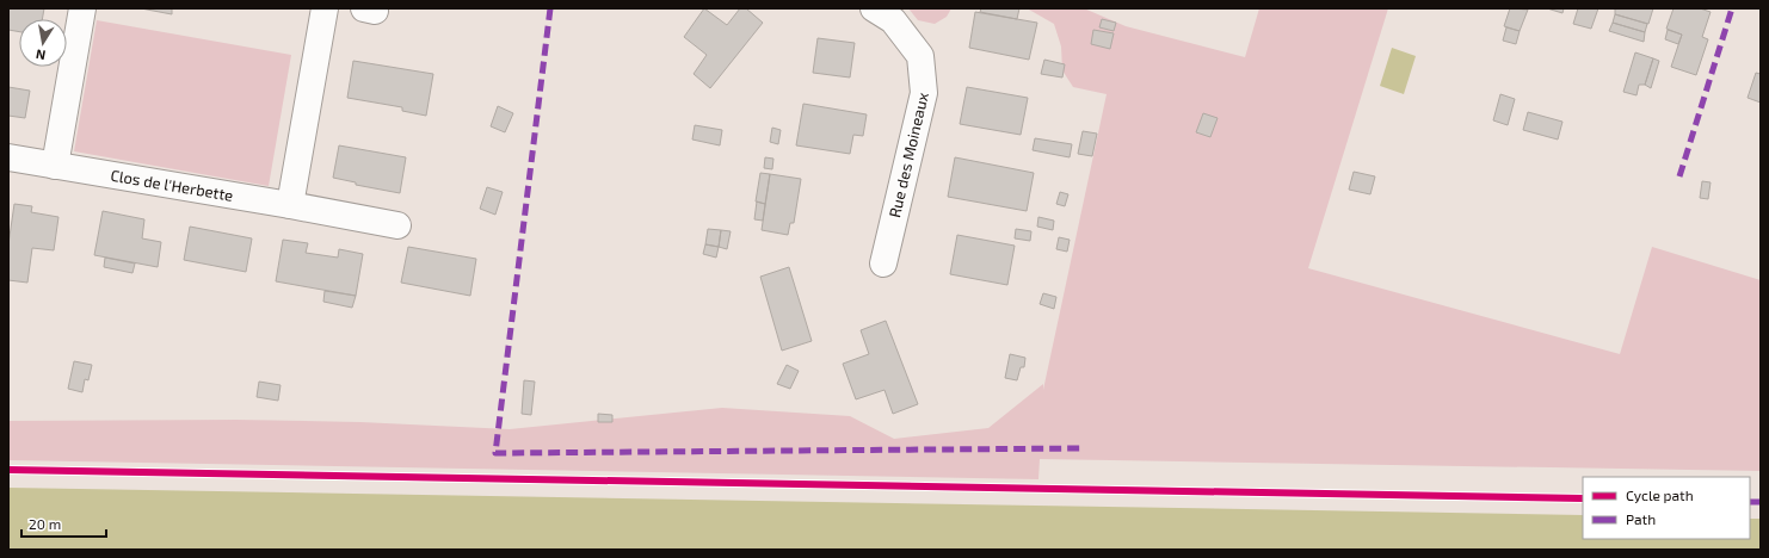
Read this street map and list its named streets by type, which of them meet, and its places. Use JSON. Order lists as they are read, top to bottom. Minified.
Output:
{"streets":{"street":["Rue des Moineaux","Clos de l'Herbette"]},"legend":["Cycle path","Path"],"scale_bar":"20 m","north":"bottom"}
